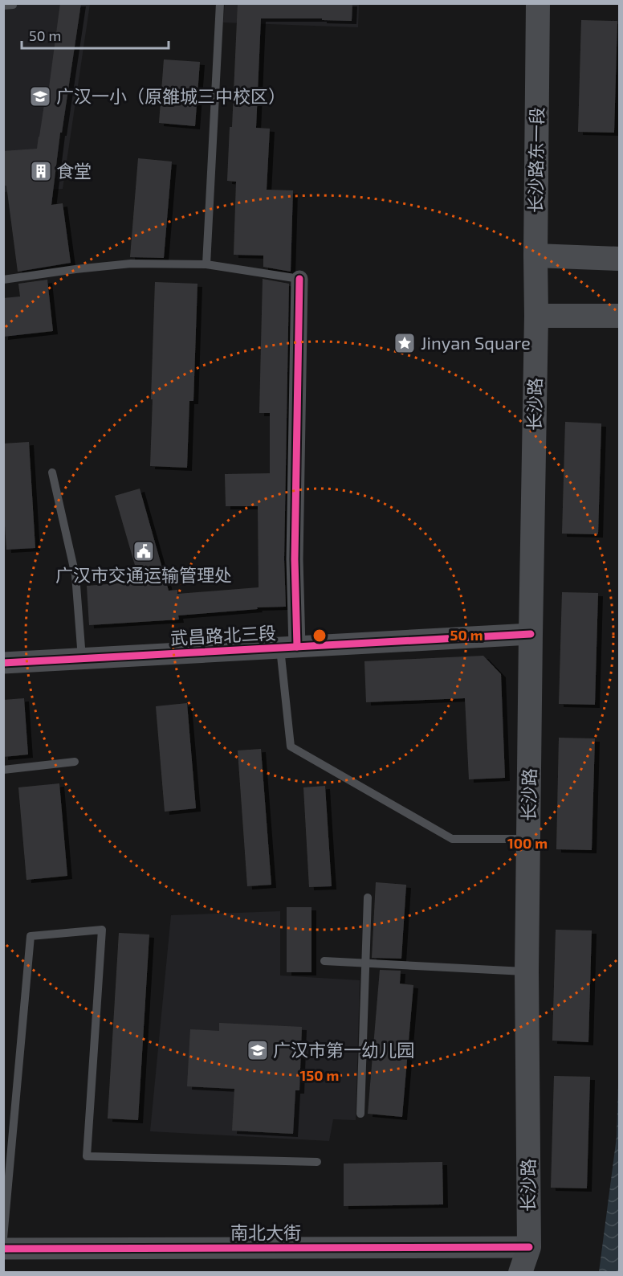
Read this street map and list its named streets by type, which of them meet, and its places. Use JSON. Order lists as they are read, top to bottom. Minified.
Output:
{"streets":{"main road":["长沙路东一段","长沙路"],"street":["武昌路北三段","南北大街"]},"crossings":[["长沙路东一段","长沙路"],["长沙路","武昌路北三段"],["长沙路","南北大街"]],"places":{"school or university":["广汉一小（原雒城三中校区）","广汉市第一幼儿园"],"building":["食堂"],"place":["Jinyan Square"],"public building":["广汉市交通运输管理处"]},"scale_bar":"50 m","rings":["50 m","100 m","150 m"]}
